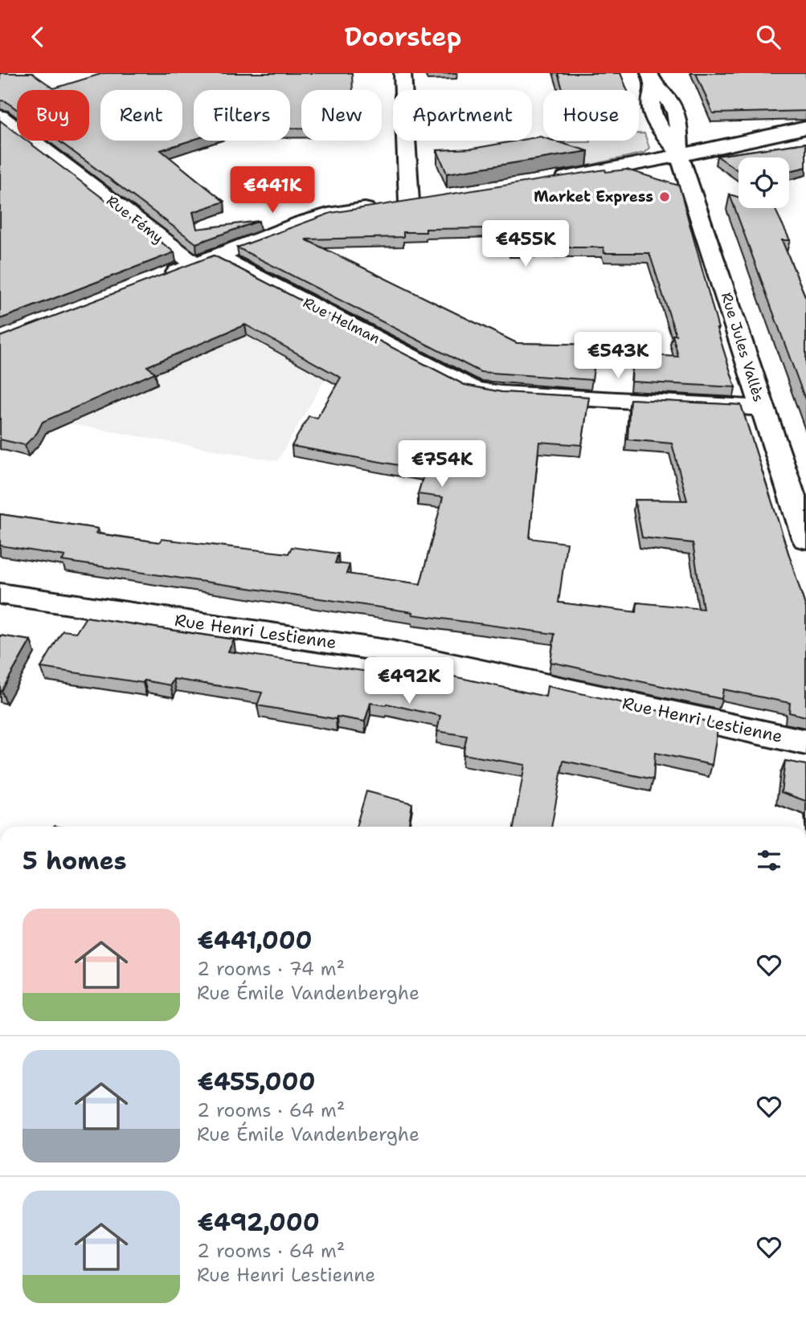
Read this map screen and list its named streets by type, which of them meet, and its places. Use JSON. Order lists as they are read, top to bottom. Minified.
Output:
{"streets":{"street":["Rue Fémy","Rue Helman","Rue Jules Vallès","Rue Henri Lestienne"]},"crossings":[["Rue Helman","Rue Jules Vallès"]],"places":["Market Express"],"page":{"header":"Doorstep","chip":["Buy","Rent","Filters","New","Apartment","House"],"price":["€441K","€455K","€543K","€754K","€492K"],"heading":"5 homes","list":[{"name":"€441,000","note":"2 rooms · 74 m² · Rue Émile Vandenberghe"},{"name":"€455,000","note":"2 rooms · 64 m² · Rue Émile Vandenberghe"},{"name":"€492,000","note":"2 rooms · 64 m² · Rue Henri Lestienne"}]}}
